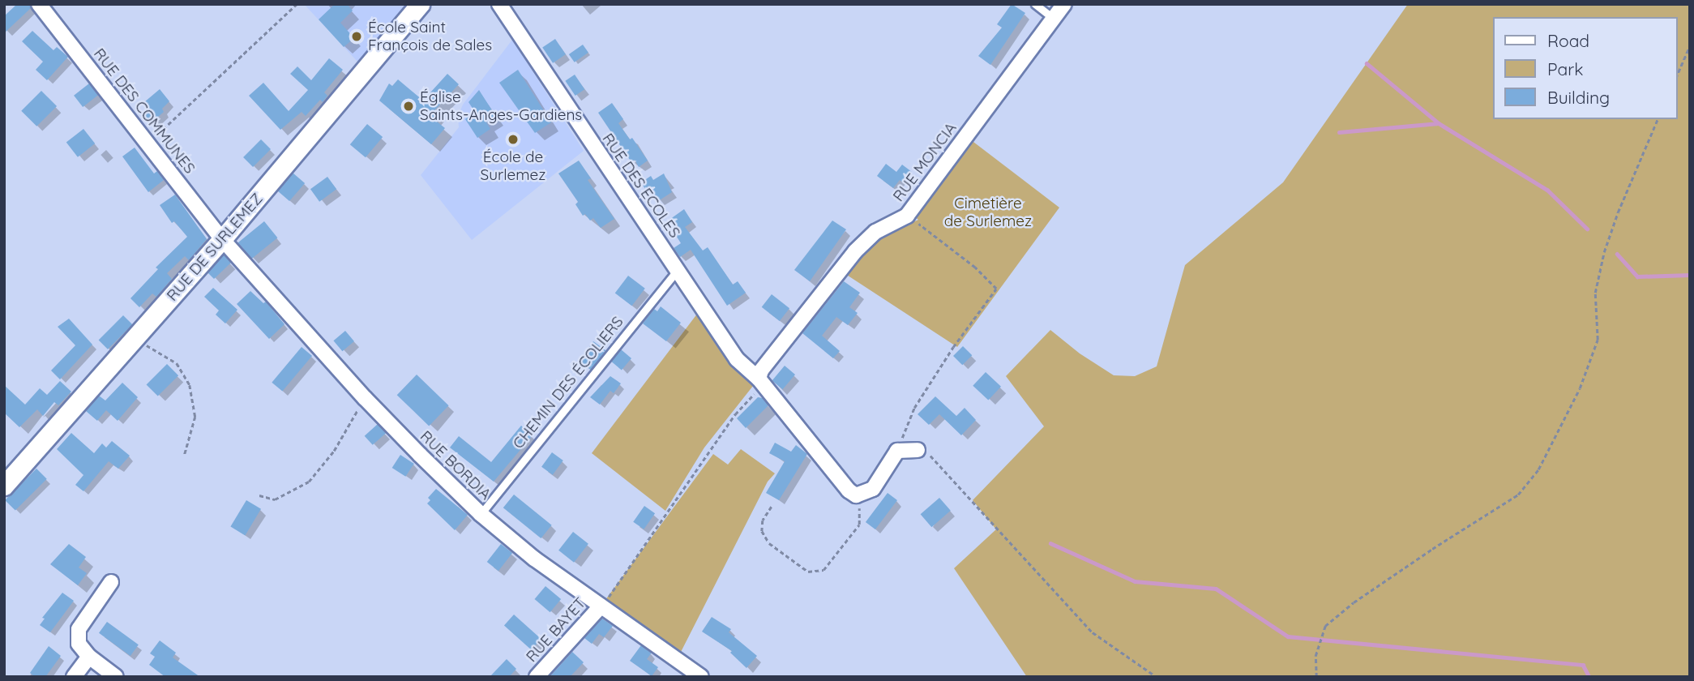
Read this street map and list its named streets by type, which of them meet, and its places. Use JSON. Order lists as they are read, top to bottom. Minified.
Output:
{"streets":{"street":["RUE DES COMMUNES","RUE MONCIA","RUE DES ECOLES","RUE DE SURLEMEZ","RUE BORDIA","RUE BAYET"],"lane":["CHEMIN DES ÉCOLIERS"]},"crossings":[["RUE DES COMMUNES","RUE DE SURLEMEZ"],["RUE DES COMMUNES","RUE BORDIA"],["RUE MONCIA","RUE DES ECOLES"],["RUE DES ECOLES","CHEMIN DES ÉCOLIERS"],["RUE DE SURLEMEZ","RUE BORDIA"],["CHEMIN DES ÉCOLIERS","RUE BORDIA"],["RUE BORDIA","RUE BAYET"]],"parks":["Cimetière de Surlemez"],"places":["École Saint François de Sales","Église Saints-Anges-Gardiens","École de Surlemez"],"legend":["Road","Park","Building"]}
